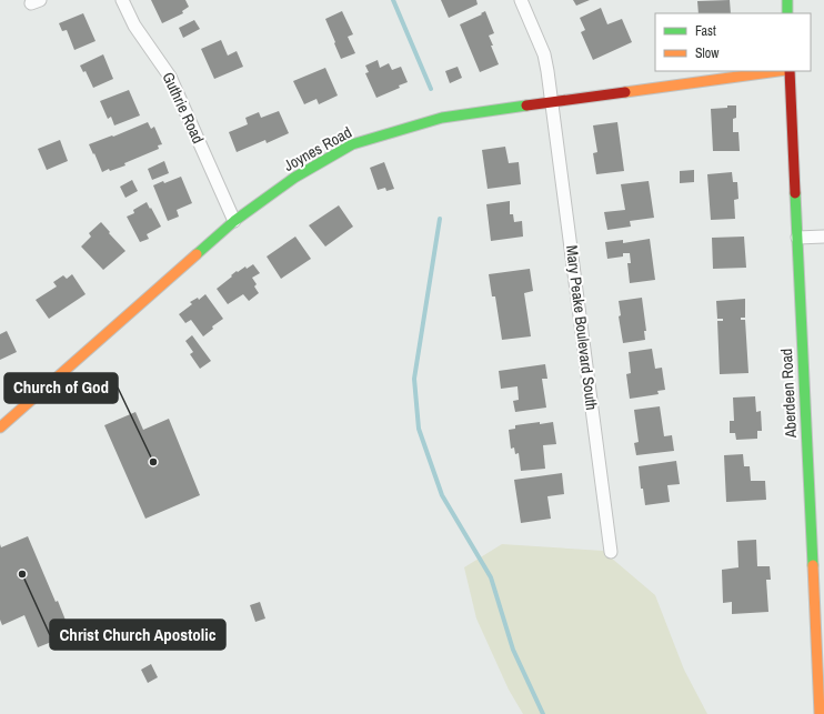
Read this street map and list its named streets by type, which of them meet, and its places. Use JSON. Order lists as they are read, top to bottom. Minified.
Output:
{"streets":{"street":["Guthrie Road","Joynes Road","Mary Peake Boulevard South","Aberdeen Road"]},"crossings":[["Guthrie Road","Joynes Road"],["Joynes Road","Mary Peake Boulevard South"]],"places":["Church of God","Christ Church Apostolic"],"legend":["Fast","Slow"]}
